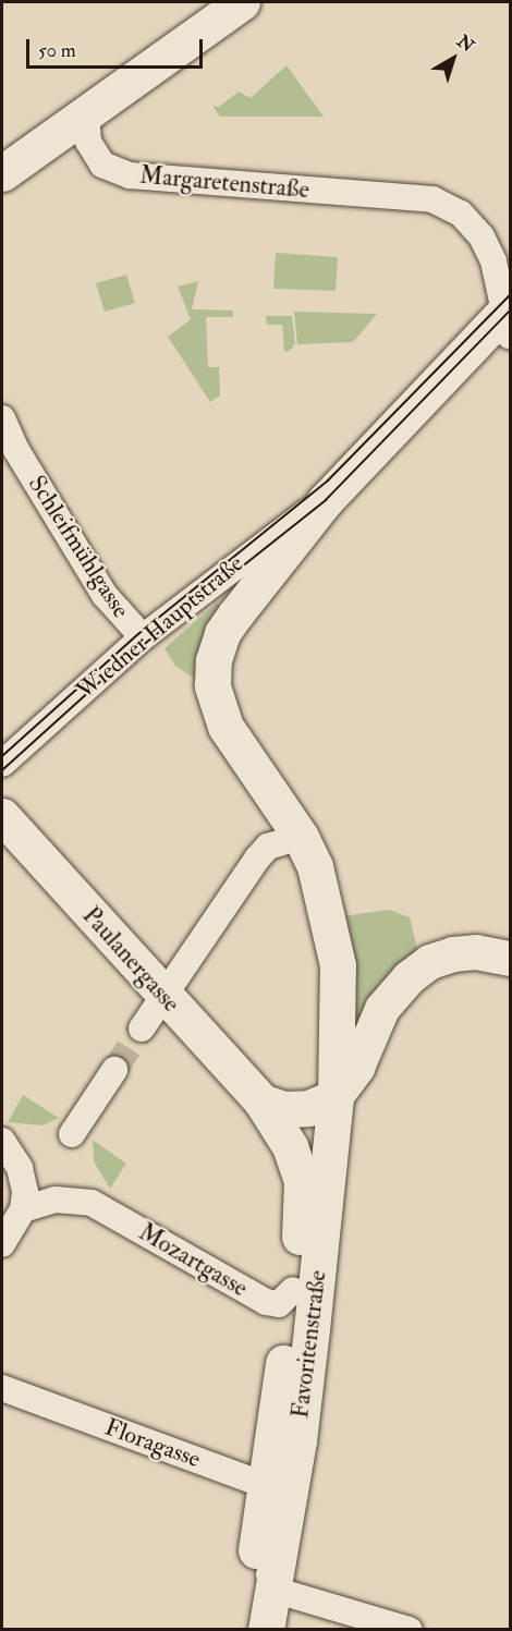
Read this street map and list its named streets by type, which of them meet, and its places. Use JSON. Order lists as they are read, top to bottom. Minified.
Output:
{"streets":{"main road":["Wiedner Hauptstraße","Paulanergasse","Favoritenstraße"],"street":["Margaretenstraße","Schleifmühlgasse","Mozartgasse","Floragasse"]},"crossings":[["Margaretenstraße","Wiedner Hauptstraße"],["Schleifmühlgasse","Wiedner Hauptstraße"],["Wiedner Hauptstraße","Favoritenstraße"],["Paulanergasse","Favoritenstraße"],["Mozartgasse","Favoritenstraße"],["Favoritenstraße","Floragasse"]],"scale_bar":"50 m","north":"top right"}
